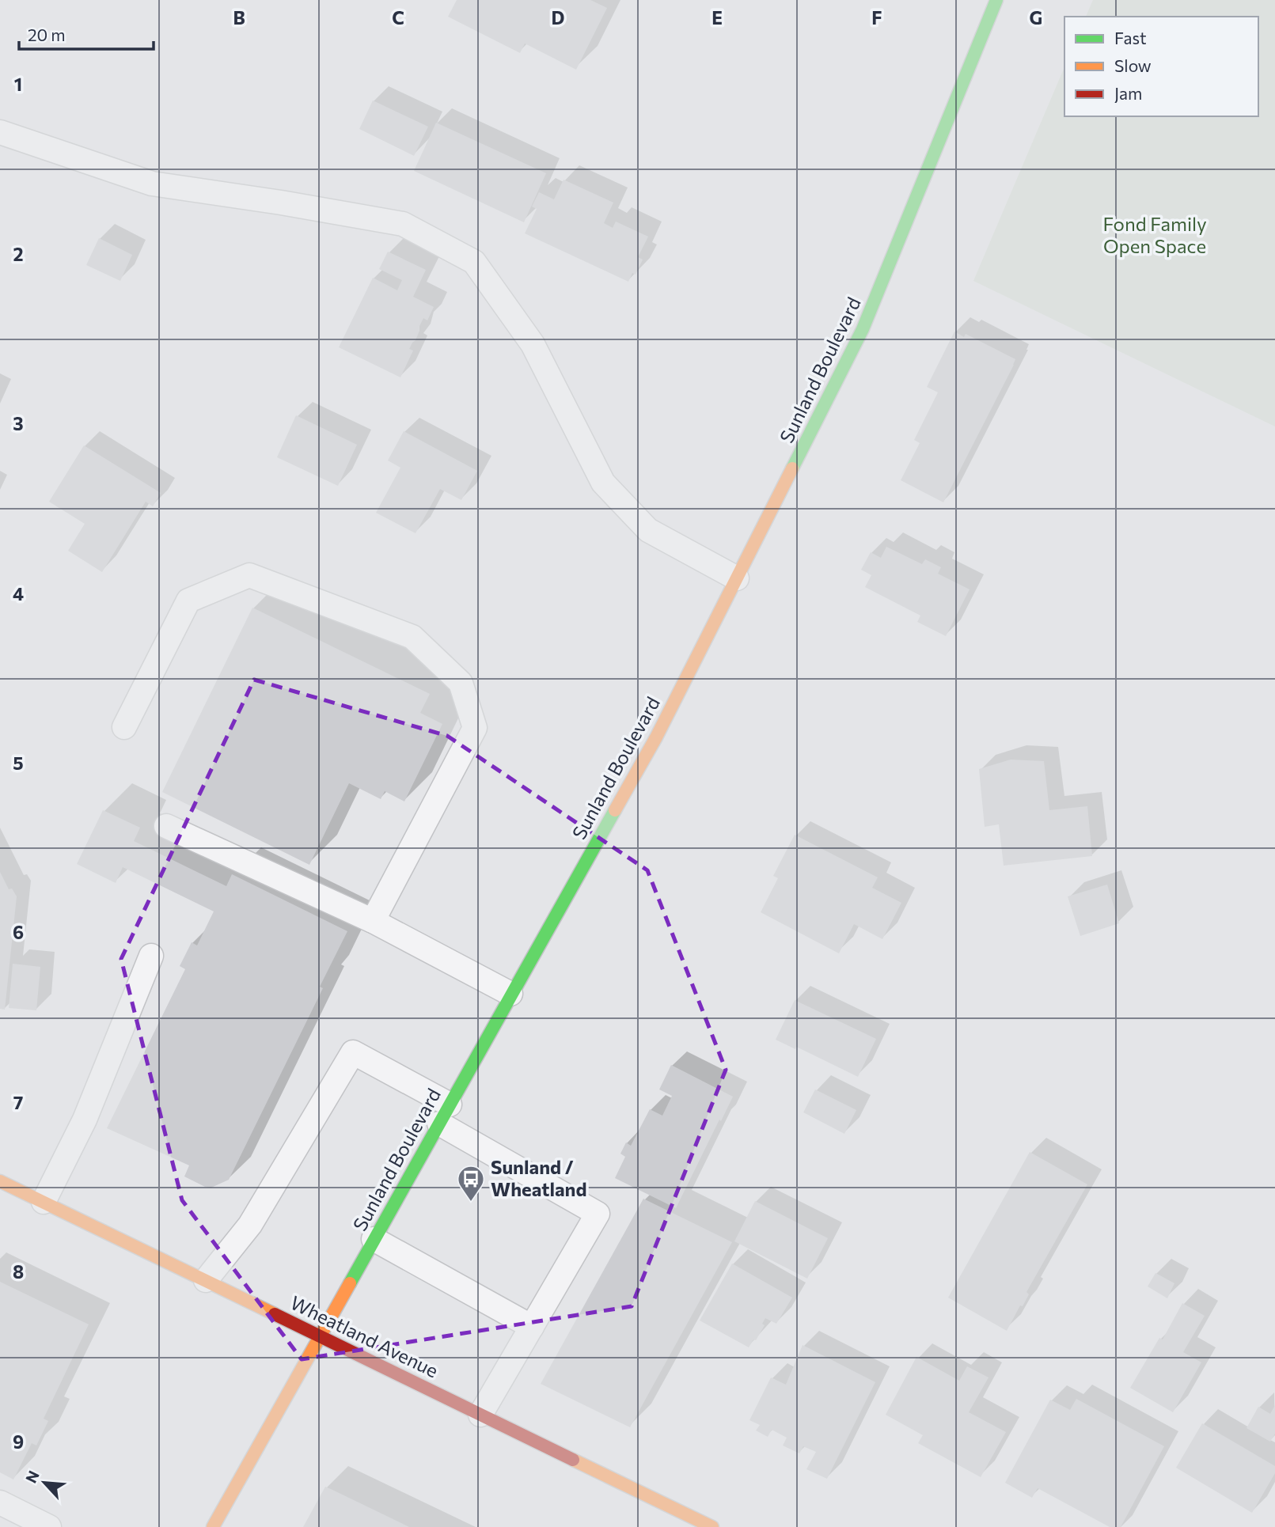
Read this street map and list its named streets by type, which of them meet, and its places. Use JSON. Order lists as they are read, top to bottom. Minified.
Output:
{"streets":{"main road":["Sunland Boulevard","Wheatland Avenue"]},"crossings":[["Sunland Boulevard","Wheatland Avenue"]],"parks":["Fond Family Open Space"],"places":{"bus stop":["Sunland / Wheatland"]},"legend":["Fast","Slow","Jam"],"scale_bar":"20 m","north":"top left","grid":{"columns":["B","C","D","E","F","G"],"rows":["1","2","3","4","5","6","7","8","9"]}}
